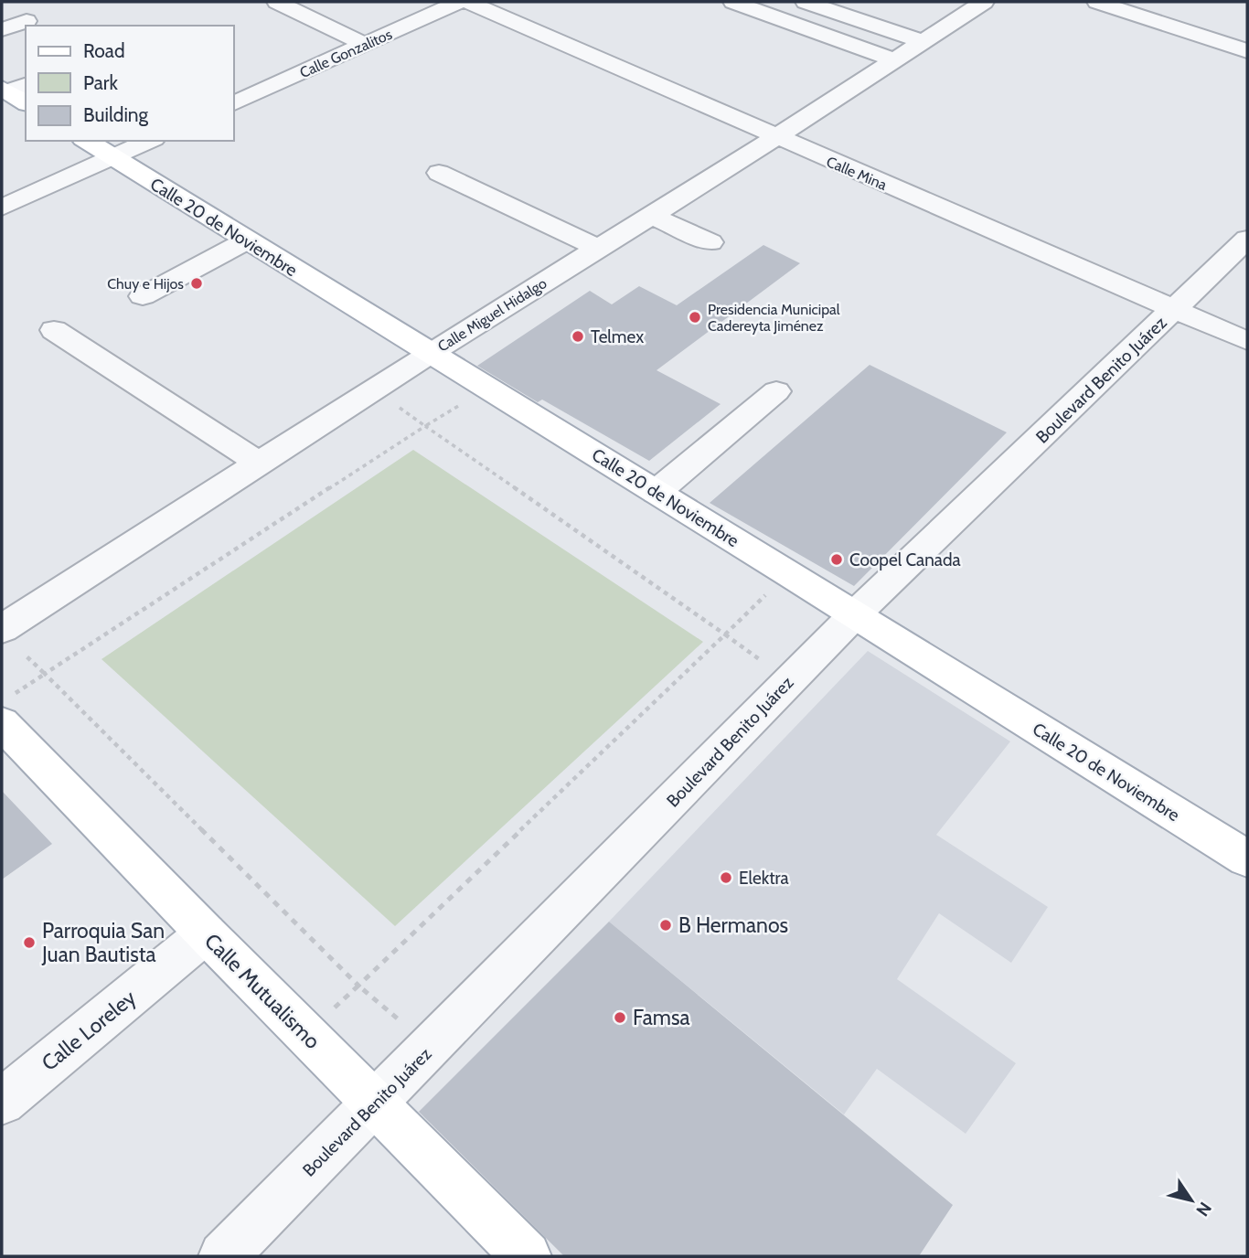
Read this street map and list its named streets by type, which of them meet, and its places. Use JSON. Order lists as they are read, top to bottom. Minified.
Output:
{"streets":{"main road":["Calle 20 de Noviembre","Calle Mutualismo"],"street":["Calle Gonzalitos","Calle Mina","Calle Miguel Hidalgo","Boulevard Benito Juárez","Calle Loreley"]},"crossings":[["Calle Mina","Calle Miguel Hidalgo"],["Calle Mina","Boulevard Benito Juárez"],["Calle 20 de Noviembre","Calle Miguel Hidalgo"],["Calle 20 de Noviembre","Boulevard Benito Juárez"],["Boulevard Benito Juárez","Calle Mutualismo"],["Calle Mutualismo","Calle Loreley"]],"places":["Chuy e Hijos","Presidencia Municipal Cadereyta Jiménez","Telmex","Coopel Canada","Elektra","B Hermanos","Parroquia San Juan Bautista","Famsa"],"legend":["Road","Park","Building"],"north":"bottom right"}
